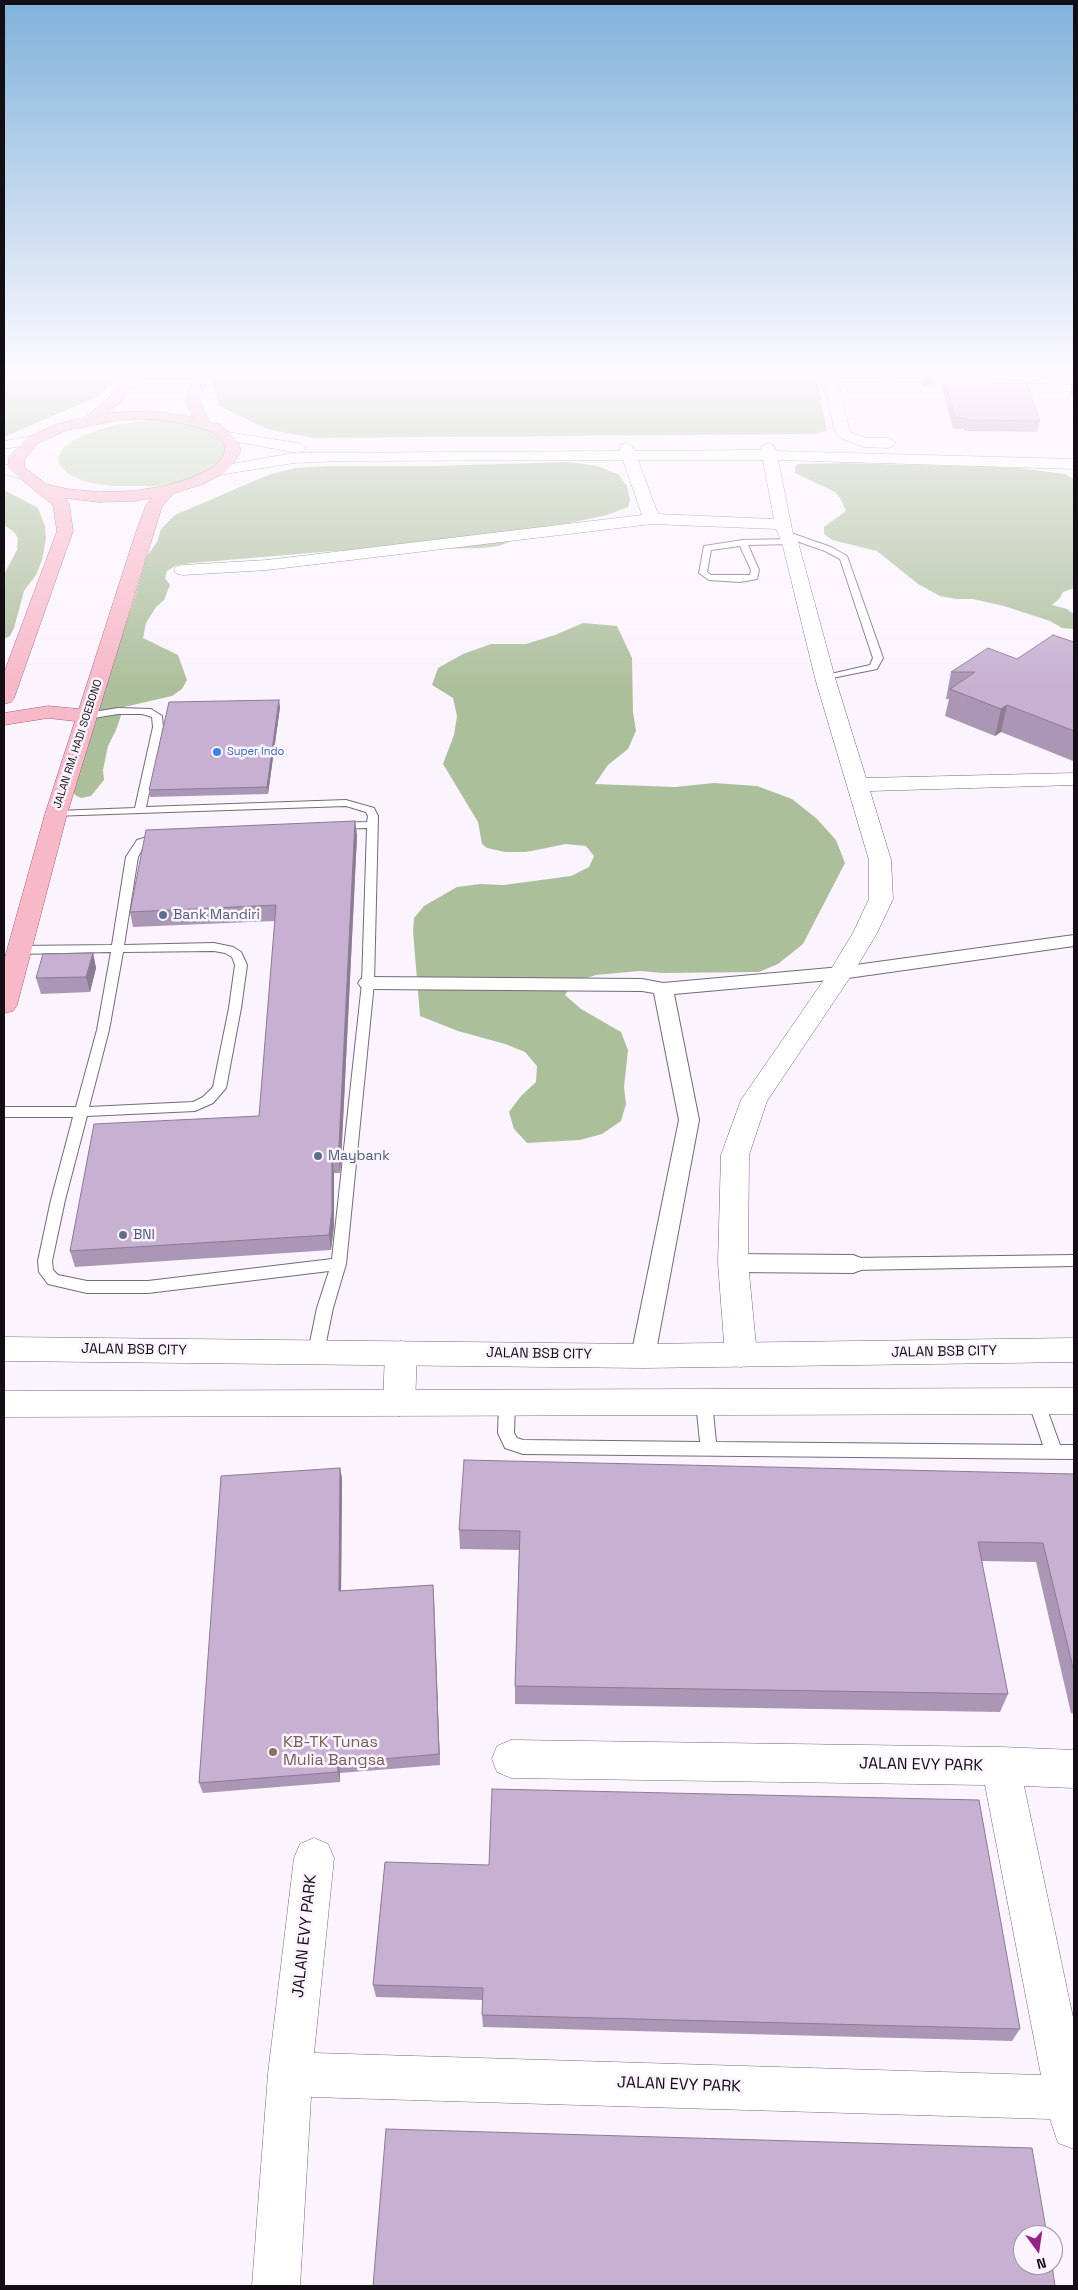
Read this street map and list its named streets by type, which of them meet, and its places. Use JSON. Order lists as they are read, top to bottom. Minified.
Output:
{"streets":{"main road":["JALAN RM. HADI SOEBONO"],"street":["JALAN BSB CITY","JALAN EVY PARK"]},"places":["Super Indo","Bank Mandiri","Maybank","BNI","KB-TK Tunas Mulia Bangsa"],"north":"bottom"}
